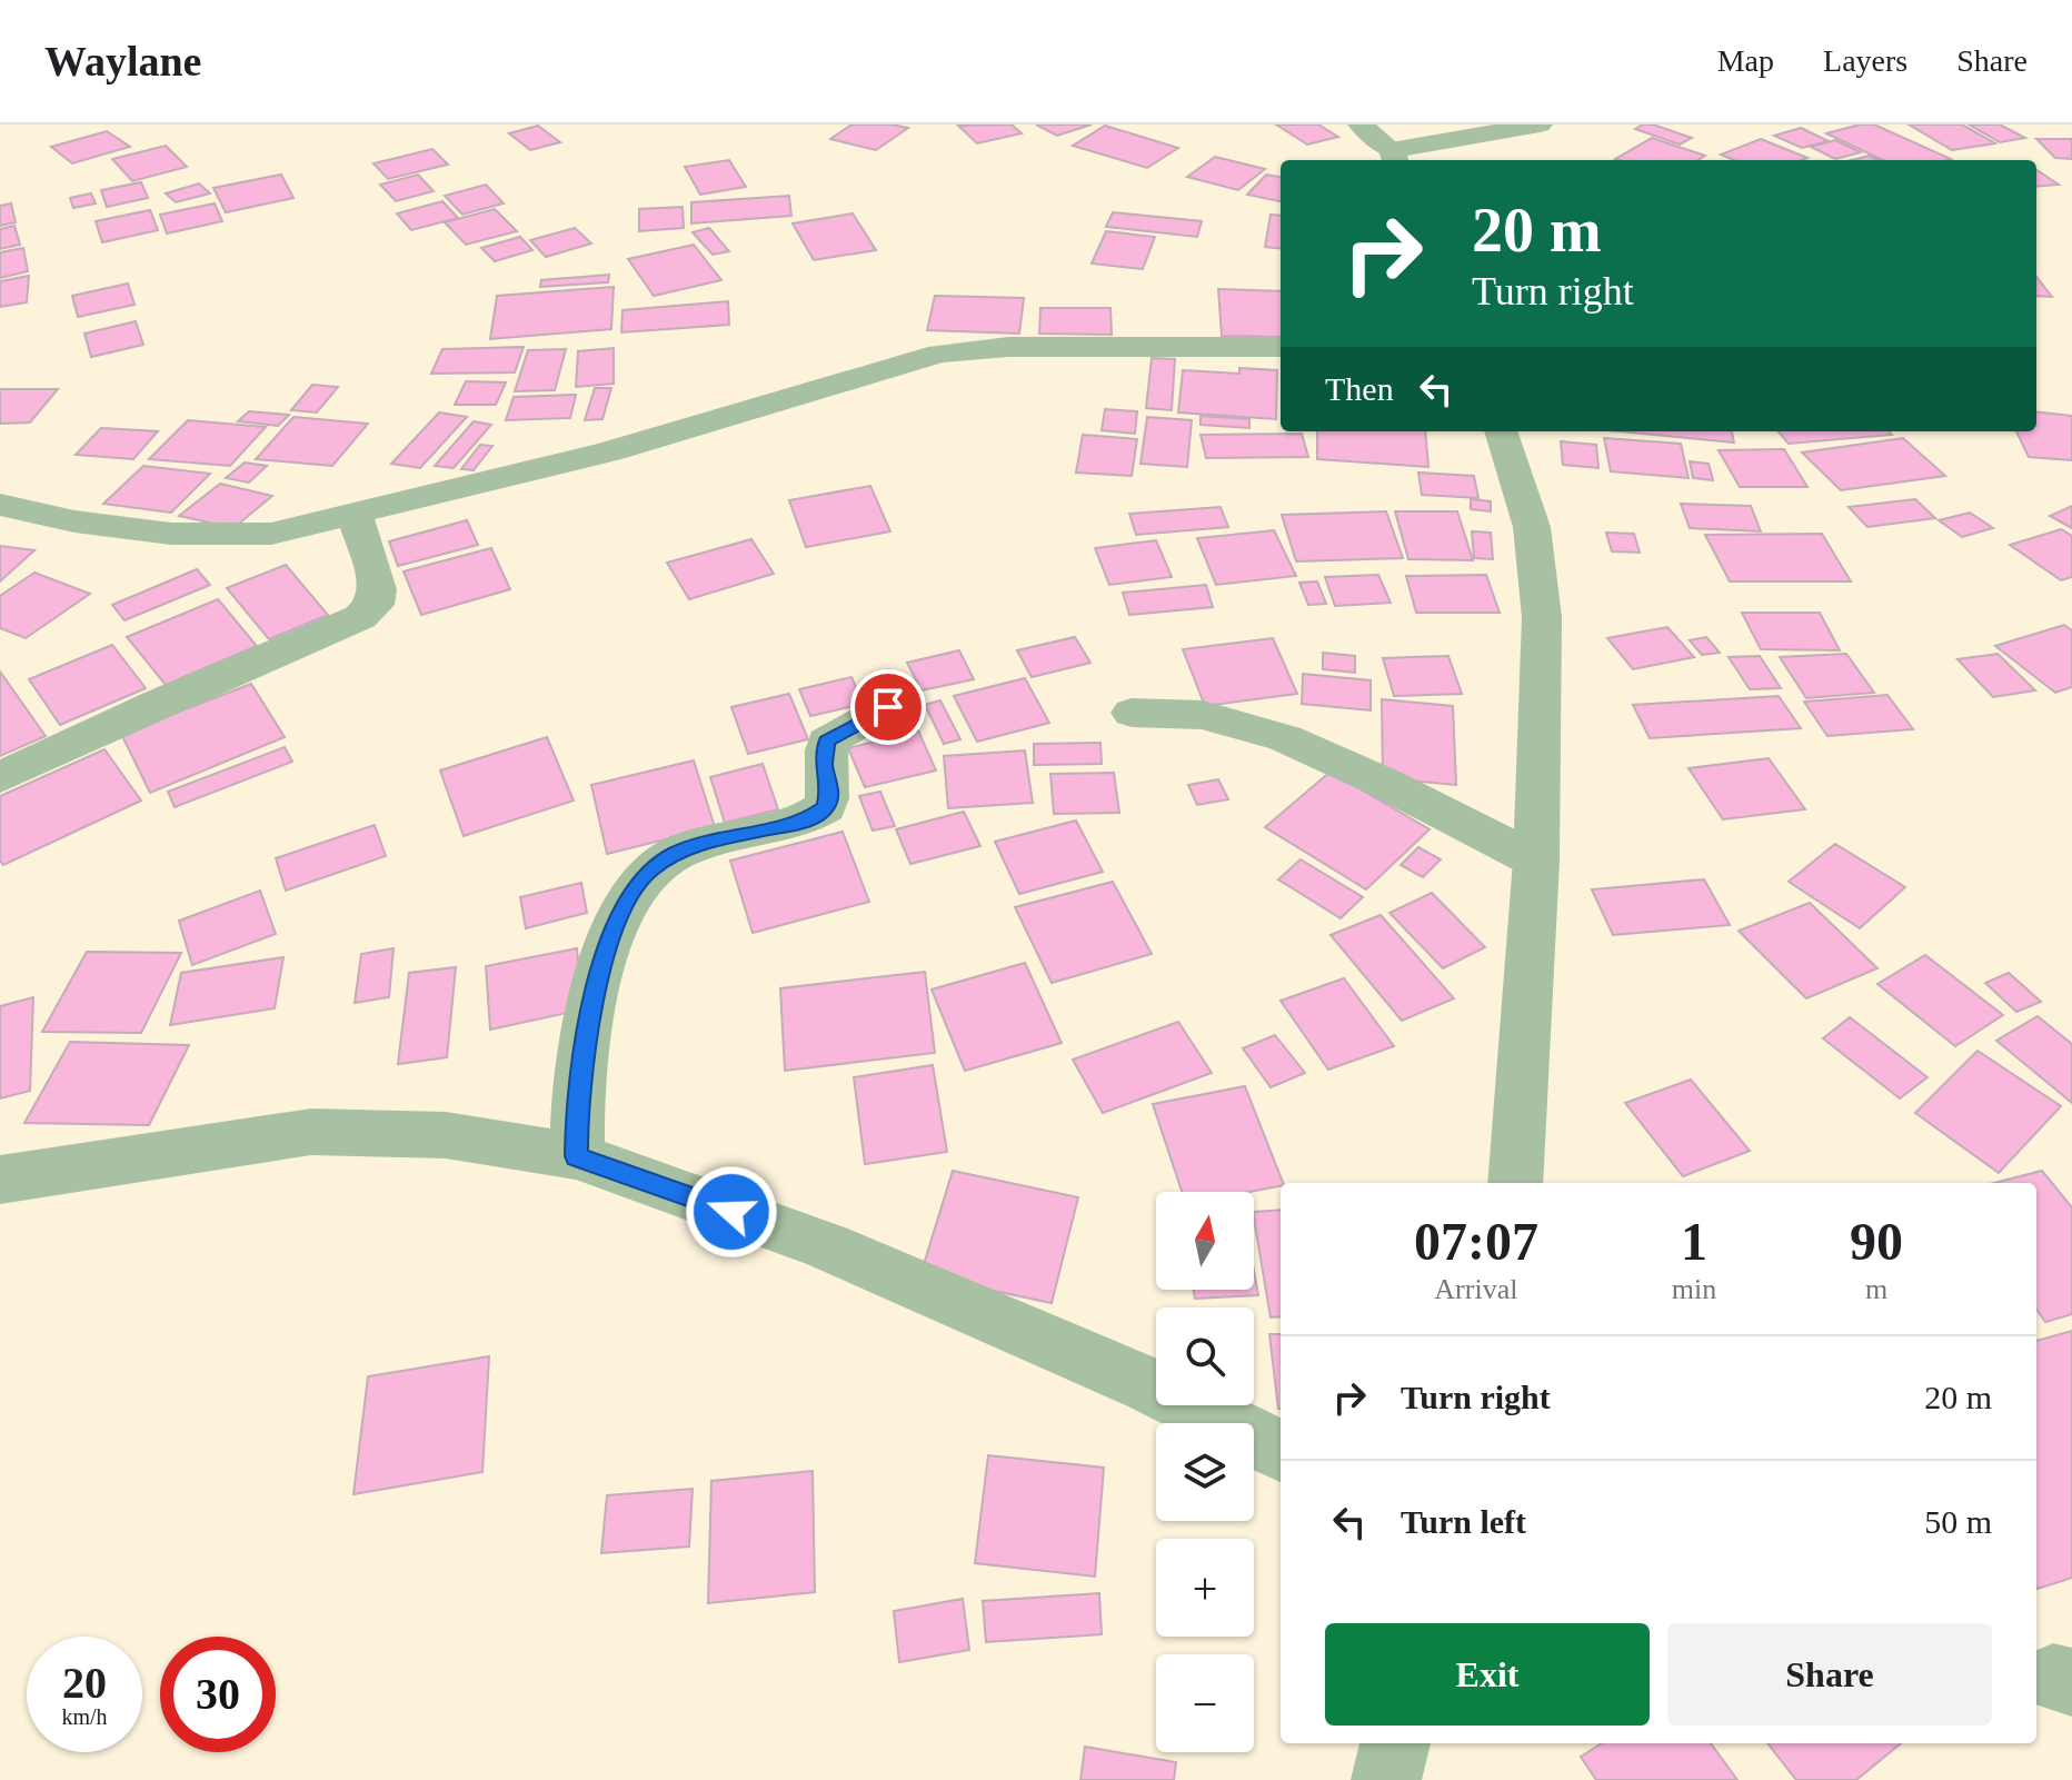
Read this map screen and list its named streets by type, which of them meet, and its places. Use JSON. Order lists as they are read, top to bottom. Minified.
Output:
{"north":"top","page":{"header":"Waylane","nav":["Map","Layers","Share"],"turn":["20 m","Turn right"],"then":"Then","eta":["07:07","Arrival","1","min","90","m"],"map_buttons":["+","−"],"list":[{"name":"Turn right","value":"20 m"},{"name":"Turn left","value":"50 m"}],"buttons":["Exit","Share"],"speed":"20 km/h","limit":"30"}}
